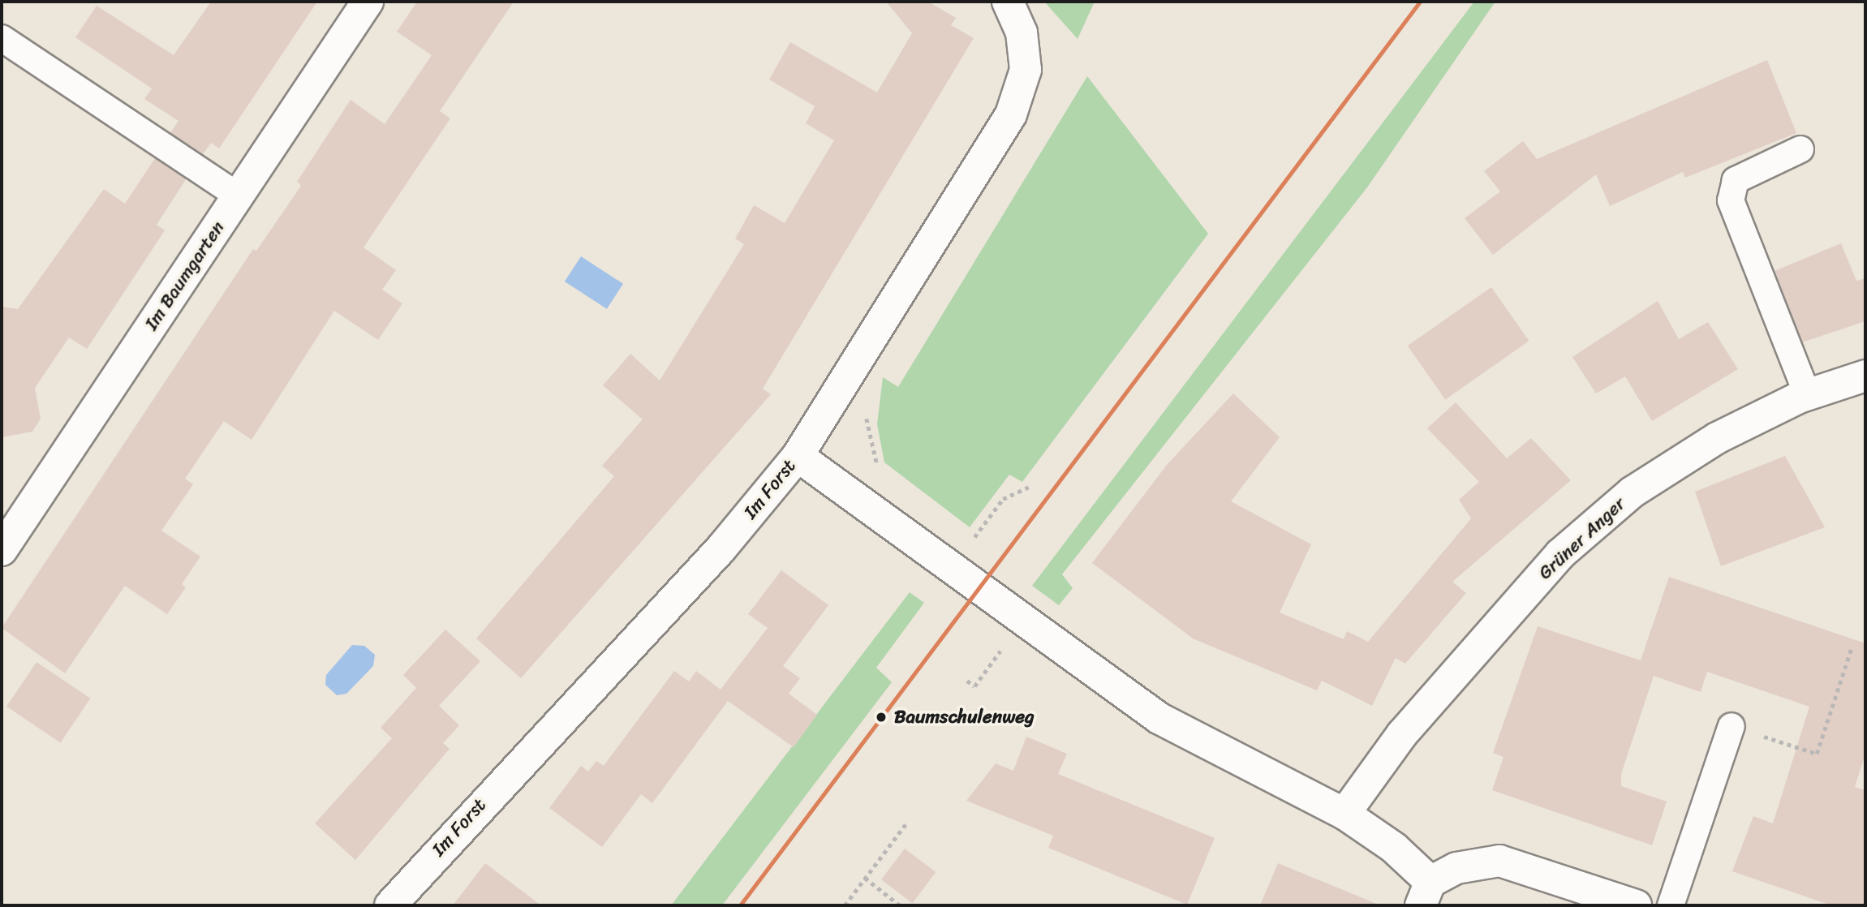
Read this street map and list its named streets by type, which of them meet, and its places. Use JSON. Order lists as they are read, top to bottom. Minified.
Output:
{"streets":{"street":["Im Baumgarten","Im Forst","Grüner Anger"]},"places":["Baumschulenweg"]}
